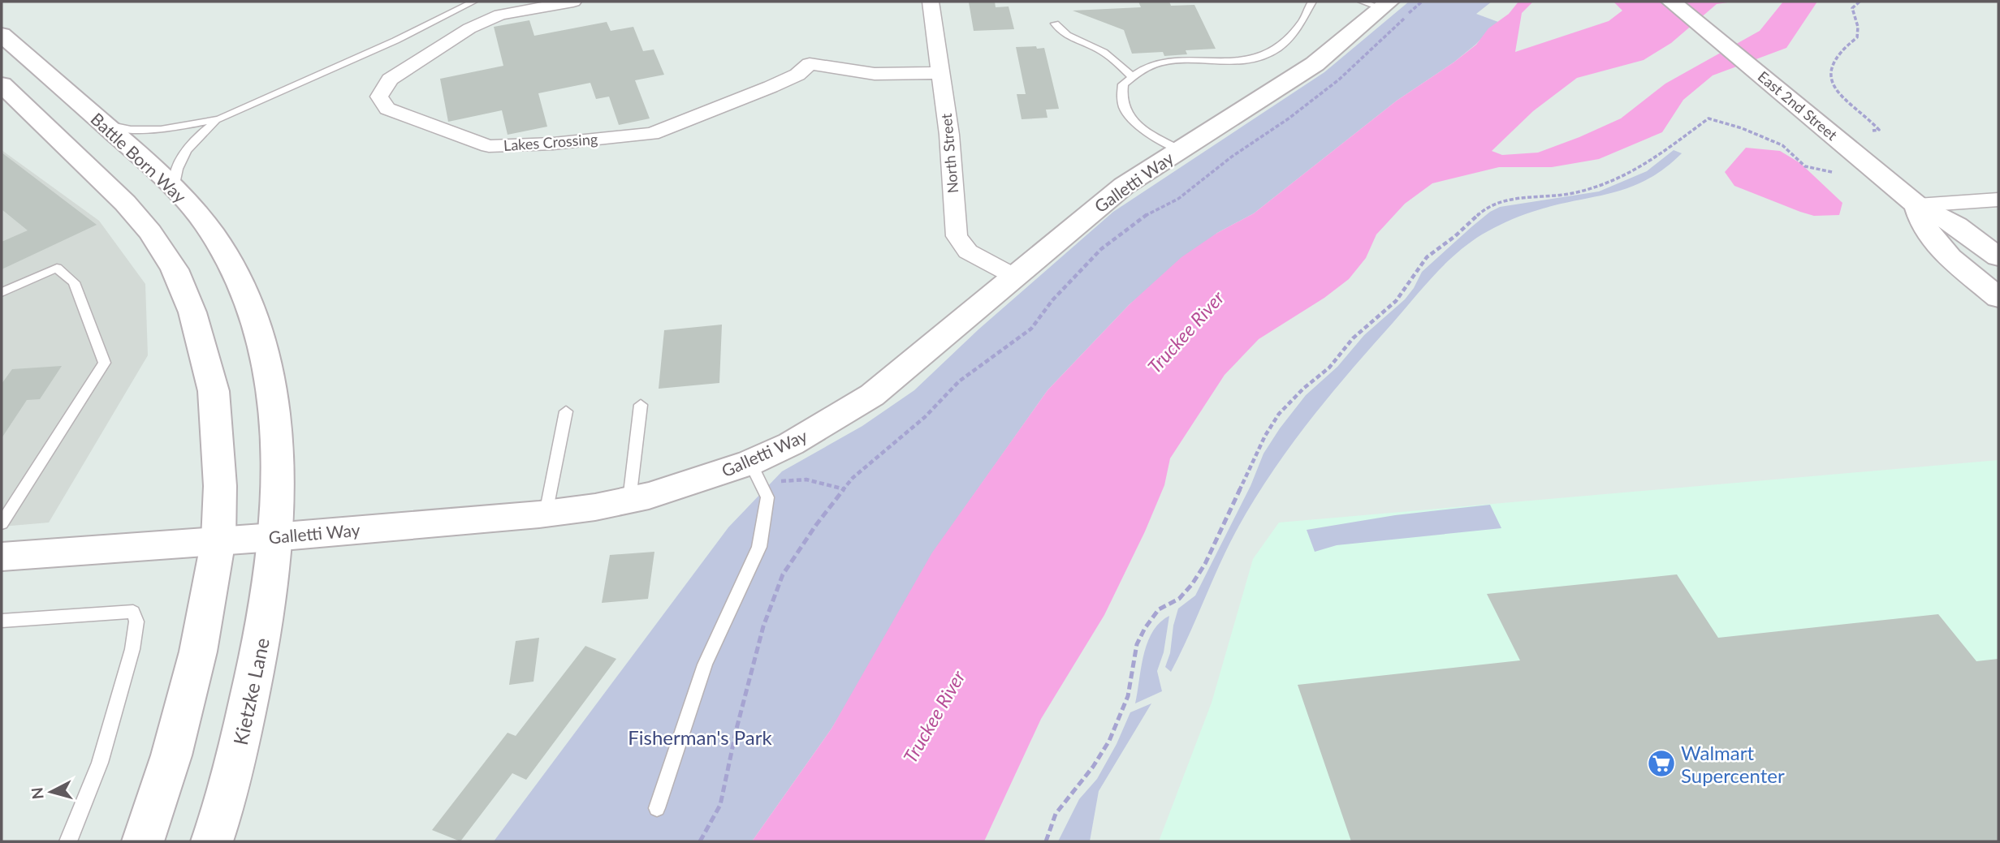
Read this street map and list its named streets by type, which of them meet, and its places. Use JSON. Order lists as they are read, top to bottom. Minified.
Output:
{"streets":{"main road":["East 2nd Street","Battle Born Way","Galletti Way","Kietzke Lane"],"street":["Lakes Crossing","North Street"]},"crossings":[["Lakes Crossing","North Street"],["North Street","Galletti Way"],["Battle Born Way","Galletti Way"],["Battle Born Way","Kietzke Lane"],["Galletti Way","Kietzke Lane"]],"water":["Truckee River"],"parks":["Fisherman's Park"],"places":{"supermarket":["Walmart Supercenter"]},"north":"left"}
